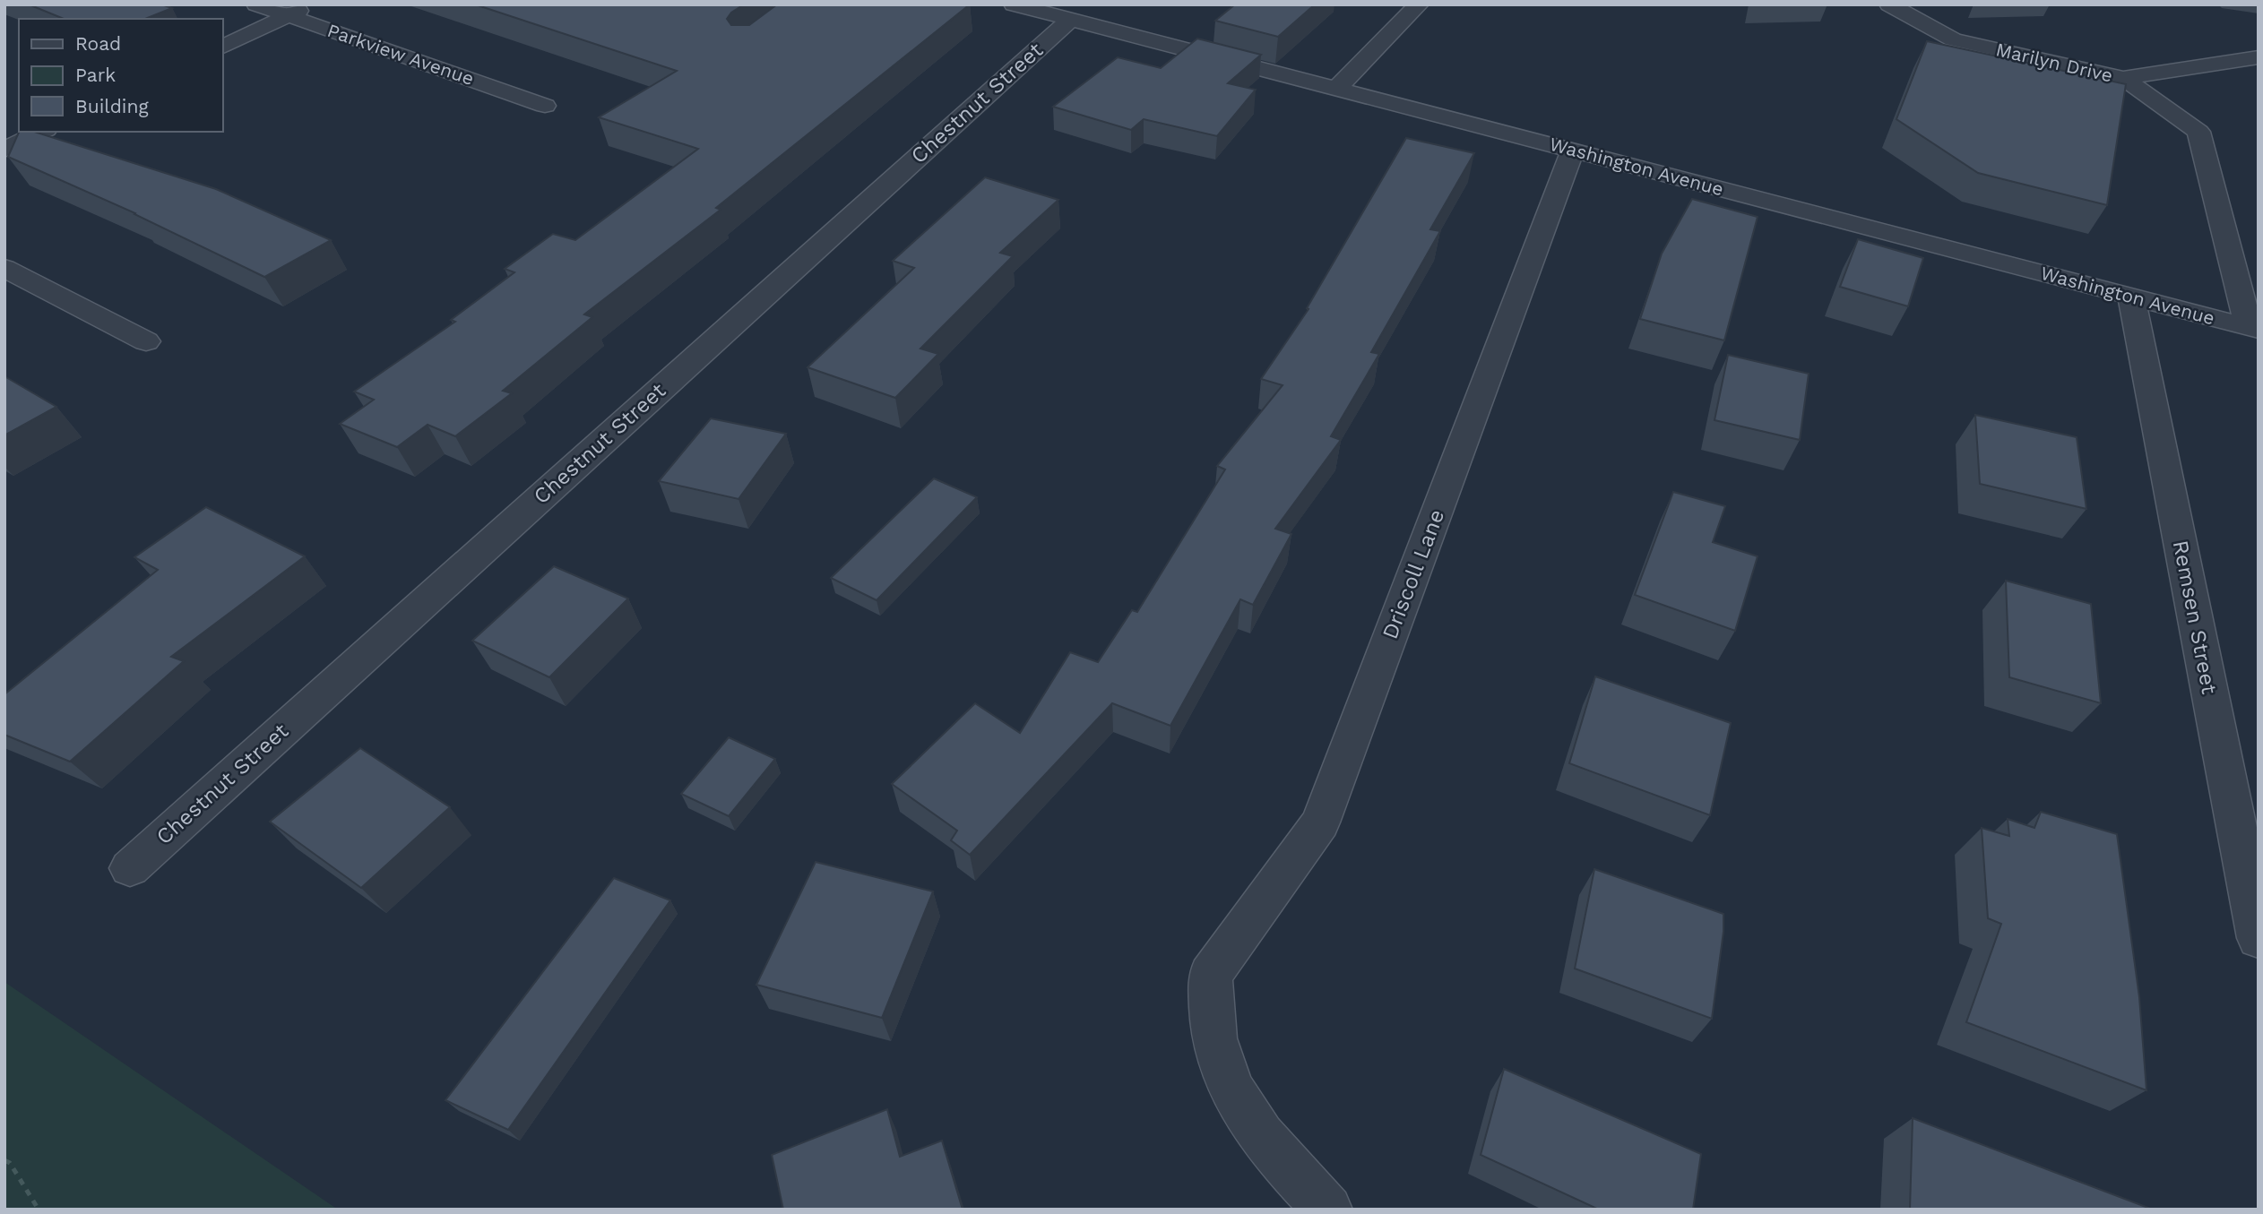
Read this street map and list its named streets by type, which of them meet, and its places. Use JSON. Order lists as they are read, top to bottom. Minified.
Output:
{"streets":{"street":["Parkview Avenue","Marilyn Drive","Chestnut Street","Washington Avenue","Driscoll Lane","Remsen Street"]},"crossings":[["Marilyn Drive","Washington Avenue"],["Chestnut Street","Washington Avenue"],["Washington Avenue","Driscoll Lane"],["Washington Avenue","Remsen Street"]],"legend":["Road","Park","Building"]}
